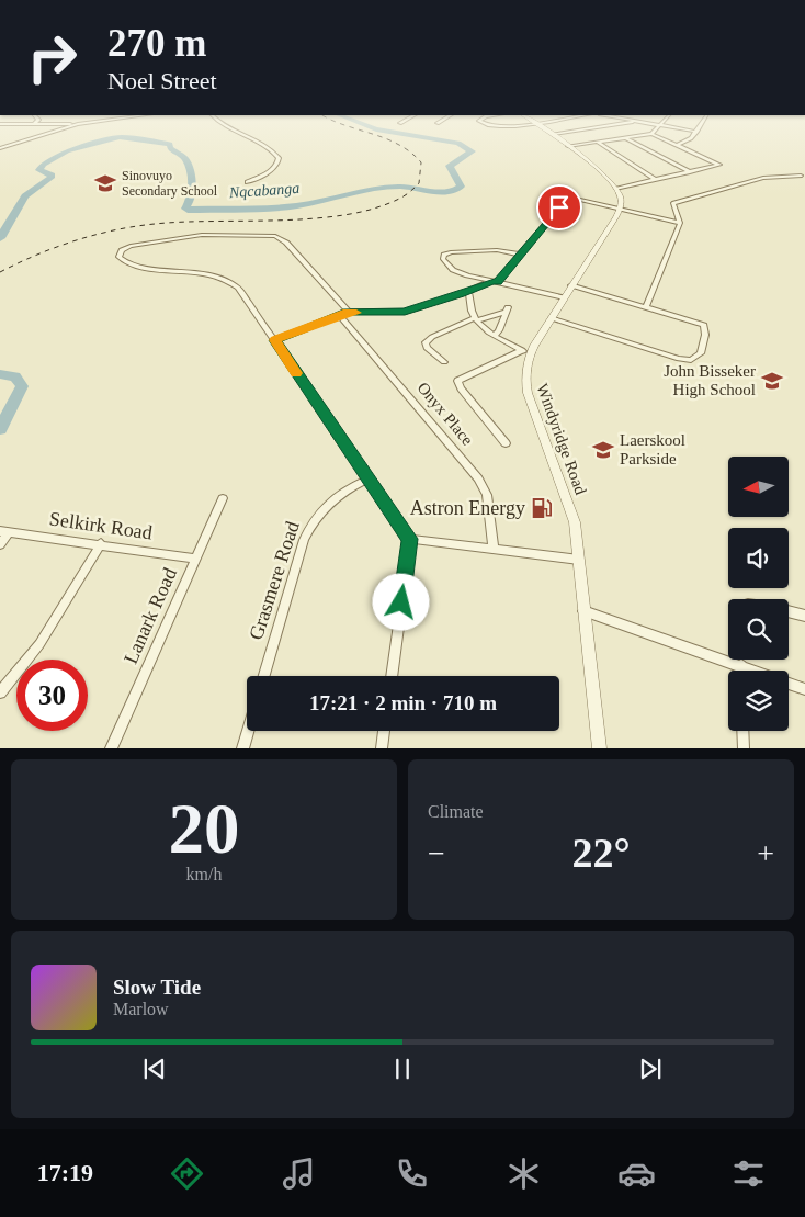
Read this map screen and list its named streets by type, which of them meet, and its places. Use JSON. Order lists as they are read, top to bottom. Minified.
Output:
{"streets":{"street":["Onyx Place","Windyridge Road","Selkirk Road","Grasmere Road","Lanark Road"]},"crossings":[["Selkirk Road","Lanark Road"]],"water":["Nqcabanga"],"places":{"school or university":["Sinovuyo Secondary School","John Bisseker High School","Laerskool Parkside"],"fuel station":["Astron Energy"]},"north":"left","page":{"turn":["270 m","Noel Street"],"limit":"30","trip":"17:21 · 2 min · 710 m","tile":[["20","km/h"],"Climate"],"heat":["−","22°","+"],"song":["Slow Tide","Marlow"],"tabs":"17:19"}}
